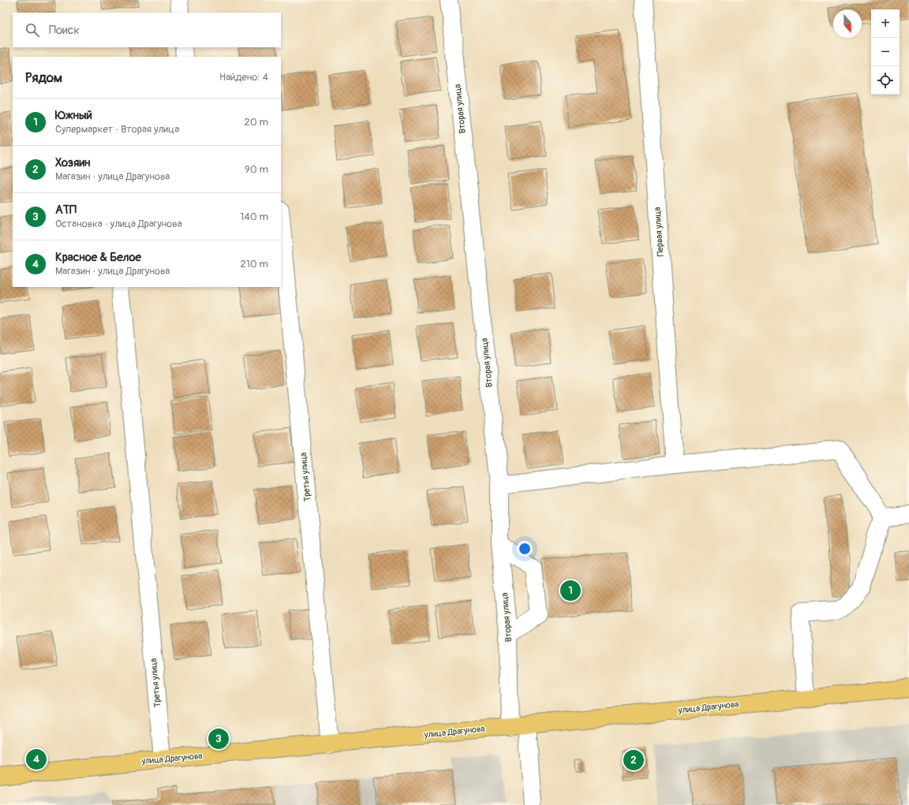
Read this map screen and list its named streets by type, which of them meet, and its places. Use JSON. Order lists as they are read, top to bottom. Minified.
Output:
{"streets":{"main road":["улица Драгунова"],"street":["Вторая улица","Первая улица","Третья улица"]},"crossings":[["Вторая улица","улица Драгунова"],["Третья улица","улица Драгунова"]],"north":"bottom","page":{"map_buttons":["+","−"],"search":"Поиск","heading":["Рядом","Найдено: 4"],"list":[{"mark":"1","name":"Южный","note":"Супермаркет · Вторая улица","value":"20 m"},{"mark":"2","name":"Хозяин","note":"Магазин · улица Драгунова","value":"90 m"},{"mark":"3","name":"АТП","note":"Остановка · улица Драгунова","value":"140 m"},{"mark":"4","name":"Красное & Белое","note":"Магазин · улица Драгунова","value":"210 m"}],"pins":["1","3","4","2"]}}
